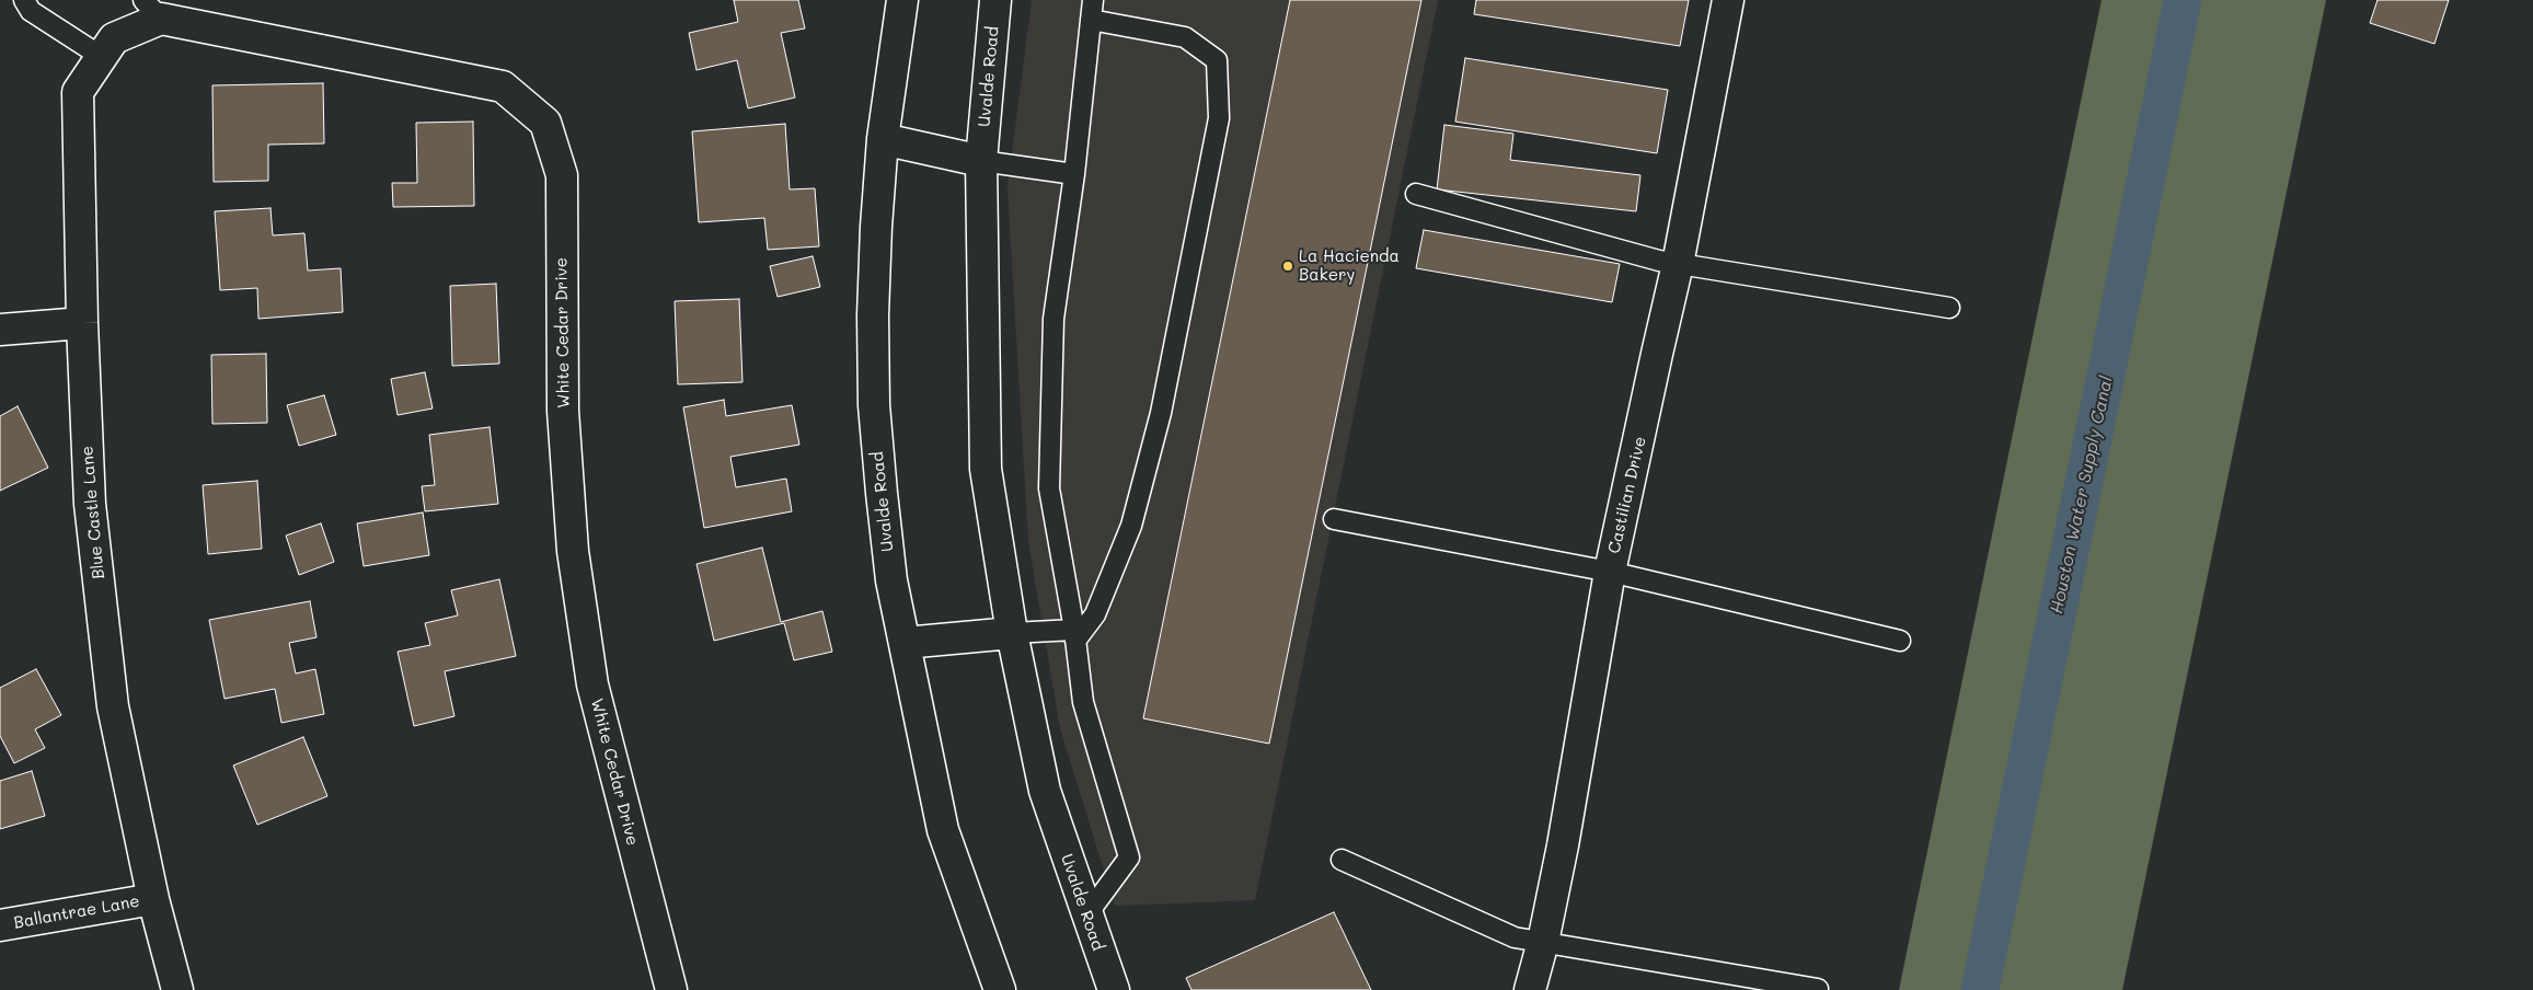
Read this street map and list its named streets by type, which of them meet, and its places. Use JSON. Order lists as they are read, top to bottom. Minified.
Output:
{"streets":{"street":["Uvalde Road","White Cedar Drive","Castilian Drive","Blue Castle Lane","Ballantrae Lane"]},"crossings":[["White Cedar Drive","Blue Castle Lane"],["Blue Castle Lane","Ballantrae Lane"]],"water":["Houston Water Supply Canal"],"places":["La Hacienda Bakery"]}
